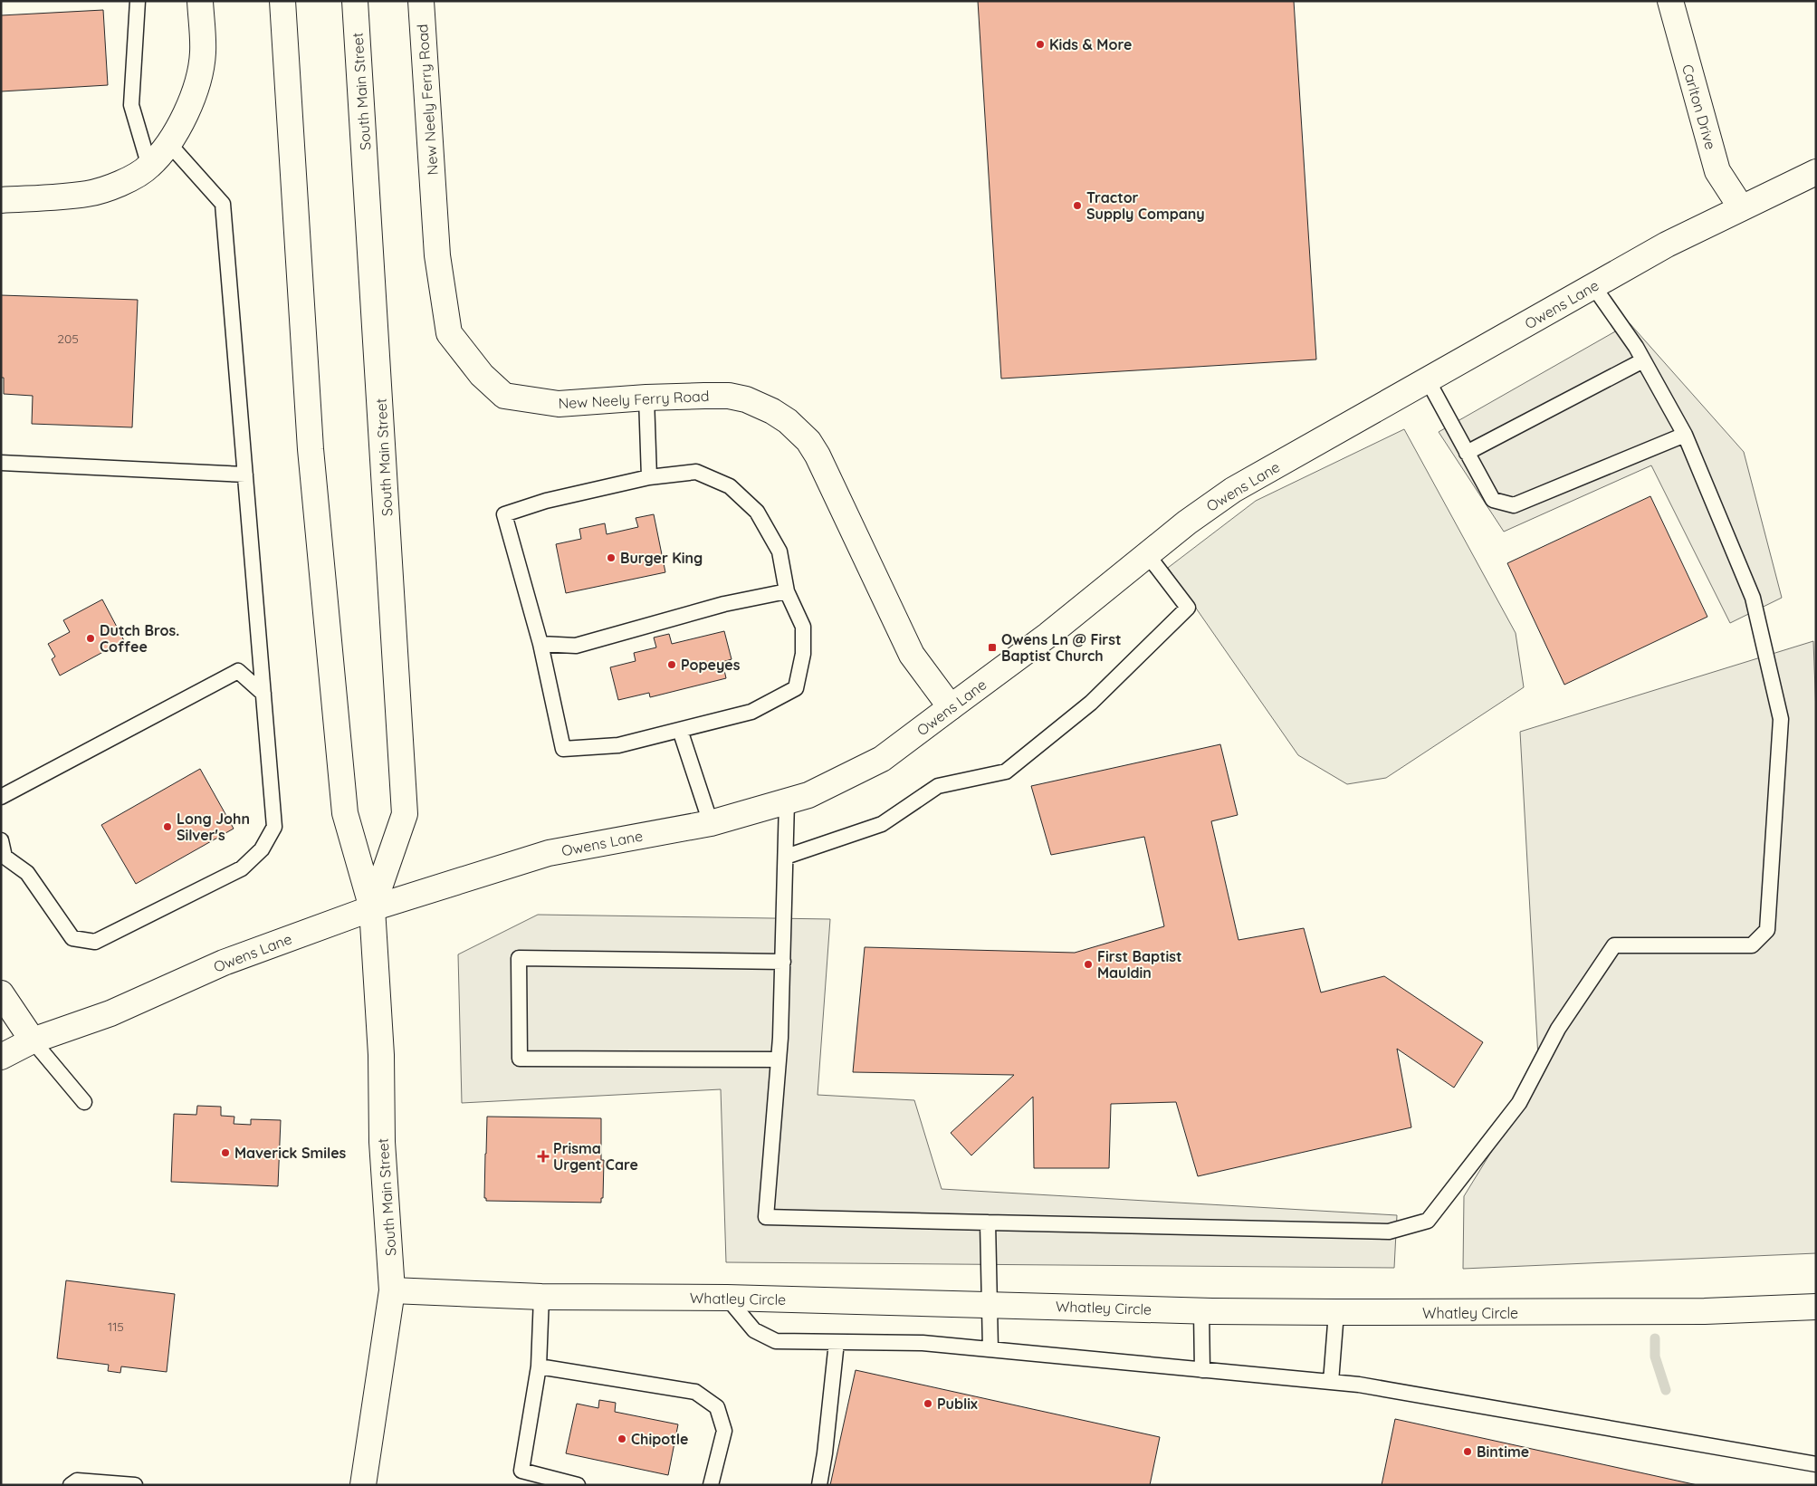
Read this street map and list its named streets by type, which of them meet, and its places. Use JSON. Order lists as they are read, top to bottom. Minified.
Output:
{"streets":{"street":["South Main Street","New Neely Ferry Road","Carlton Drive","Owens Lane","Whatley Circle"]},"crossings":[["South Main Street","Owens Lane"],["South Main Street","Whatley Circle"],["New Neely Ferry Road","Owens Lane"],["Carlton Drive","Owens Lane"]],"places":{"other":["Kids & More","Tractor Supply Company","Burger King","Dutch Bros. Coffee","Popeyes","Long John Silver's","First Baptist Mauldin","Maverick Smiles","Publix","Chipotle","Bintime"],"transit":["Owens Ln @ First Baptist Church"],"health":["Prisma Urgent Care"]},"house_numbers":["205","115"]}
